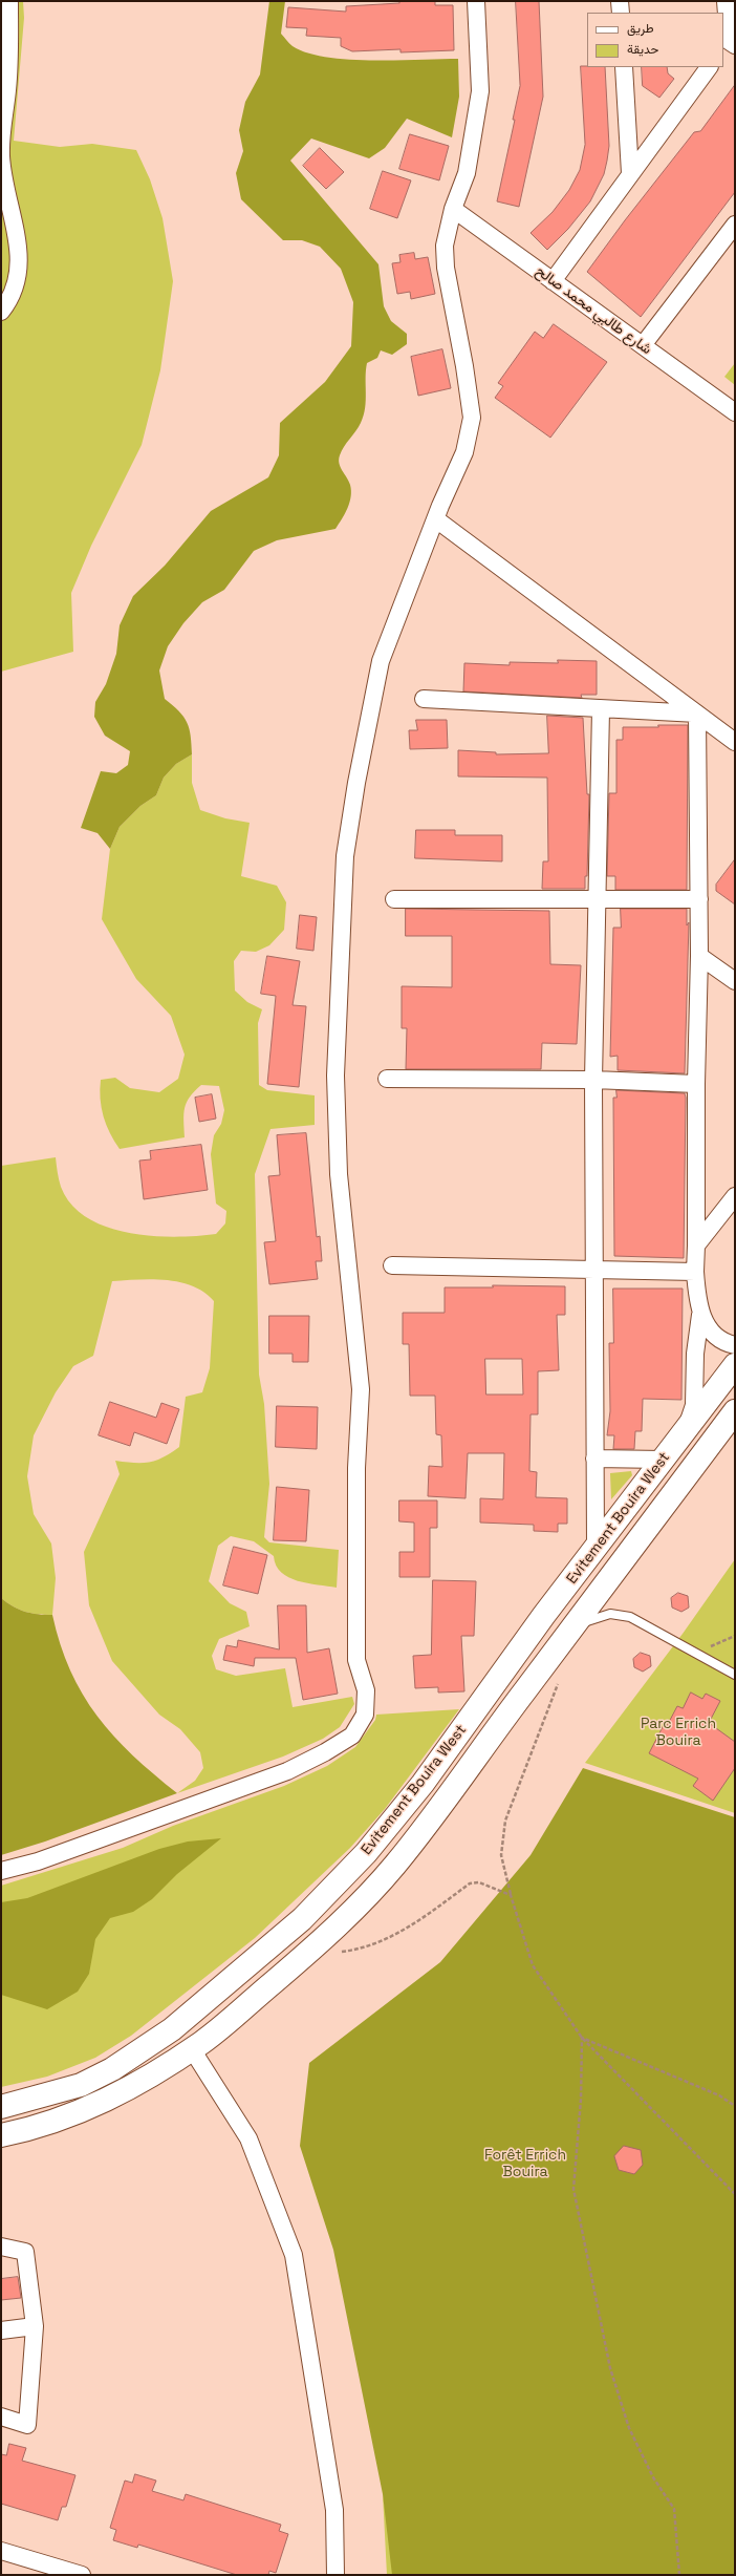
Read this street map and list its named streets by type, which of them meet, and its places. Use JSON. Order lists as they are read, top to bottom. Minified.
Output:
{"streets":{"highway":["Evitement Bouira West"],"street":["شارع طالبي محمد صالح"]},"parks":["Parc Errich Bouira","Forêt Errich Bouira"],"legend":["طريق","حديقة"]}
